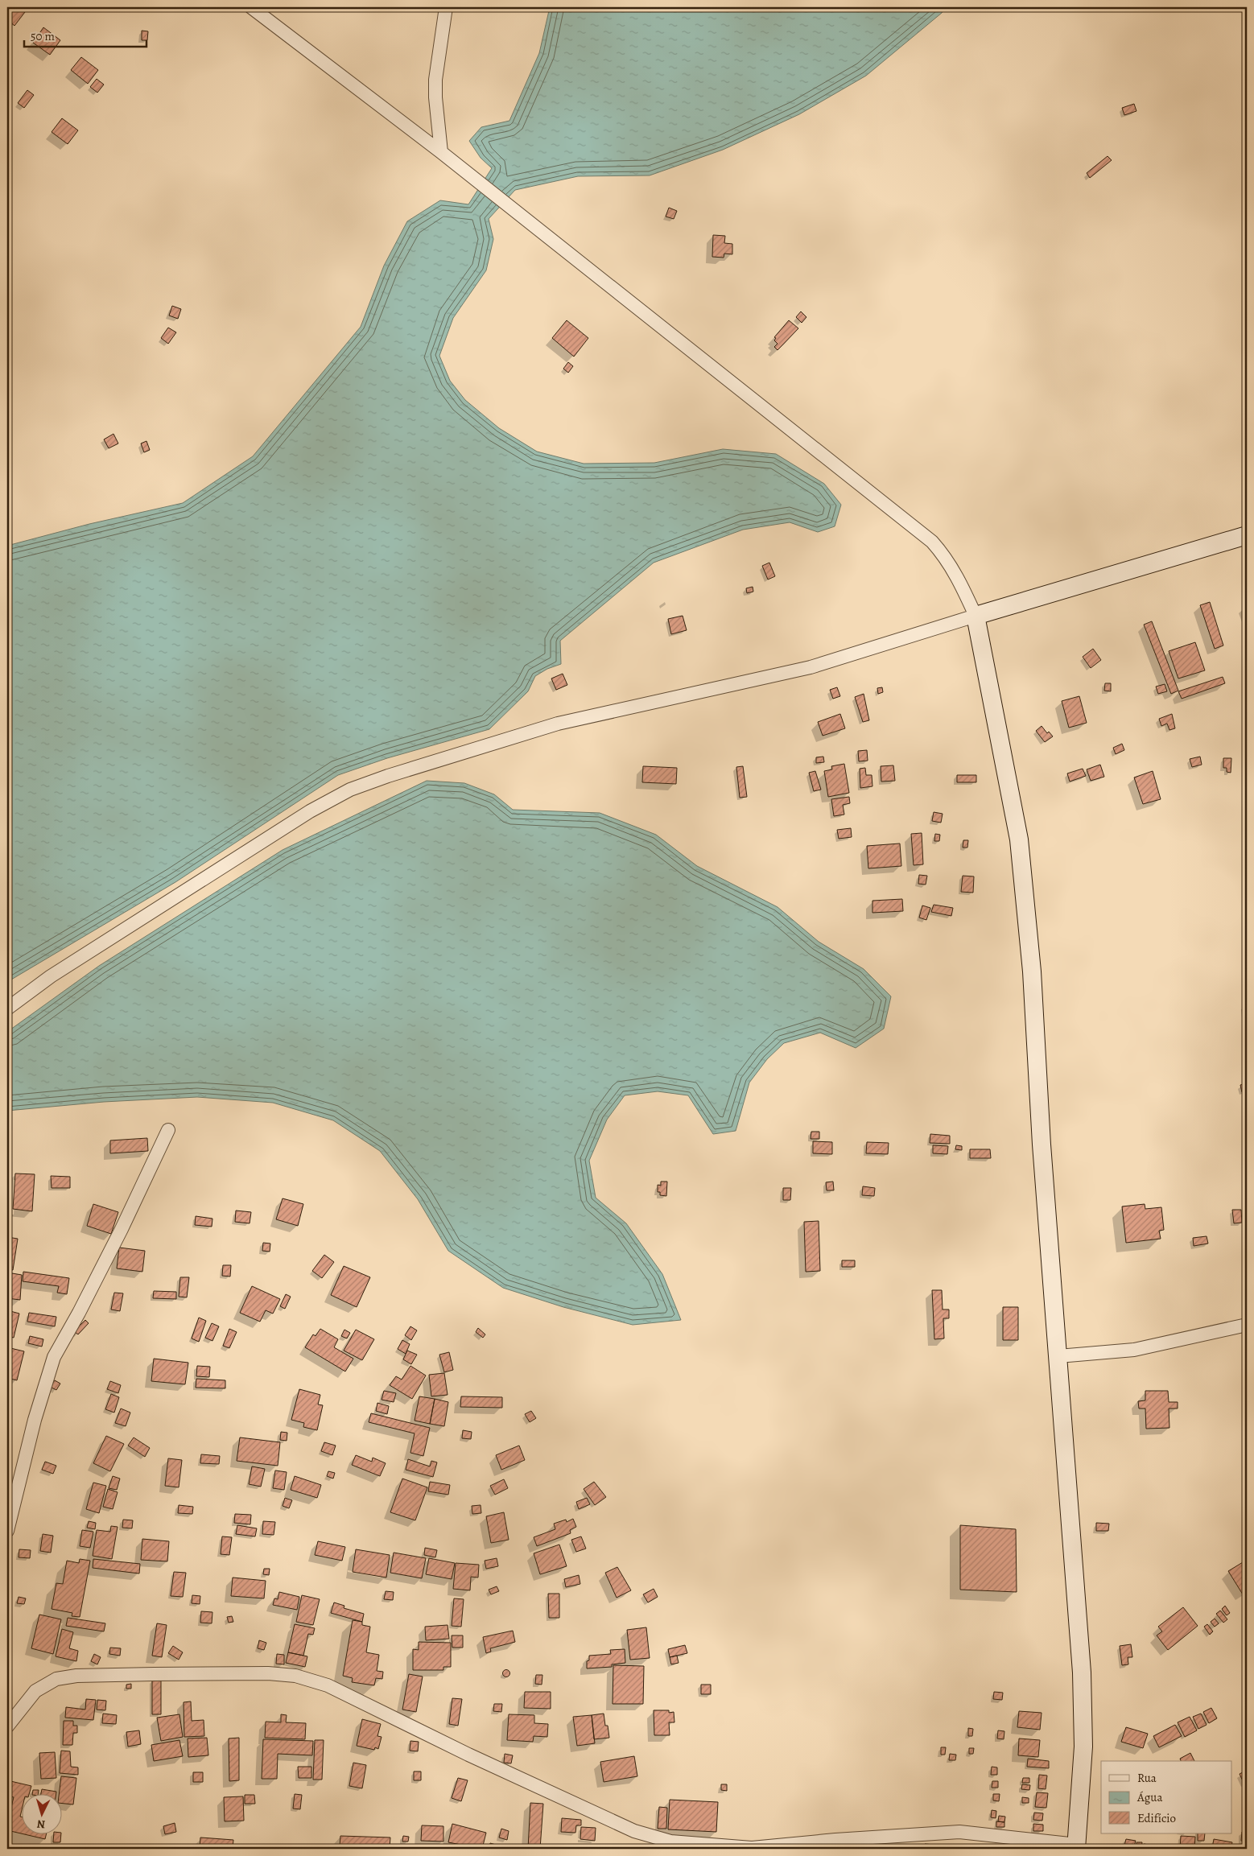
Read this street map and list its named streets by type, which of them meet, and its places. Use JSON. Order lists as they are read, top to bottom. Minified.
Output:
{"legend":["Rua","Água","Edifício"],"scale_bar":"50 m","north":"bottom"}
